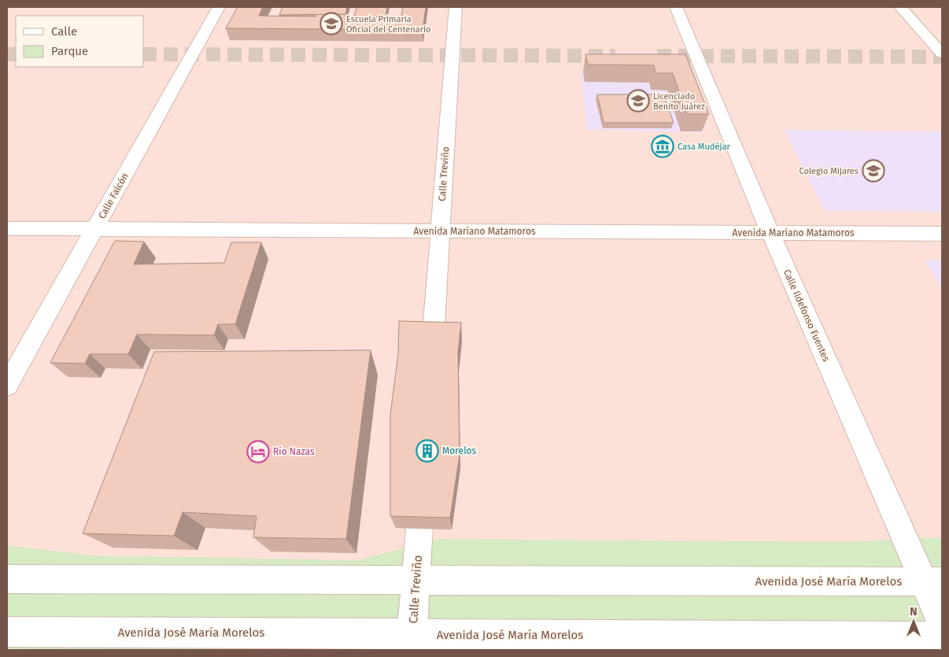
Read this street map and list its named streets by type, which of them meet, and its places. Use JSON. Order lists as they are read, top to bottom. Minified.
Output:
{"streets":{"street":["Calle Treviño","Calle Falcón","Avenida Mariano Matamoros","Calle Ildefonso Fuentes","Avenida José María Morelos"]},"crossings":[["Calle Treviño","Avenida Mariano Matamoros"],["Calle Treviño","Avenida José María Morelos"],["Calle Falcón","Avenida Mariano Matamoros"],["Avenida Mariano Matamoros","Calle Ildefonso Fuentes"],["Calle Ildefonso Fuentes","Avenida José María Morelos"]],"places":{"school or university":["Escuela Primaria Oficial del Centenario","Licenciado Benito Juárez","Colegio Mijares"],"museum":["Casa Mudéjar"],"building":["Morelos"],"hotel":["Río Nazas"]},"legend":["Calle","Parque"],"north":"top"}
